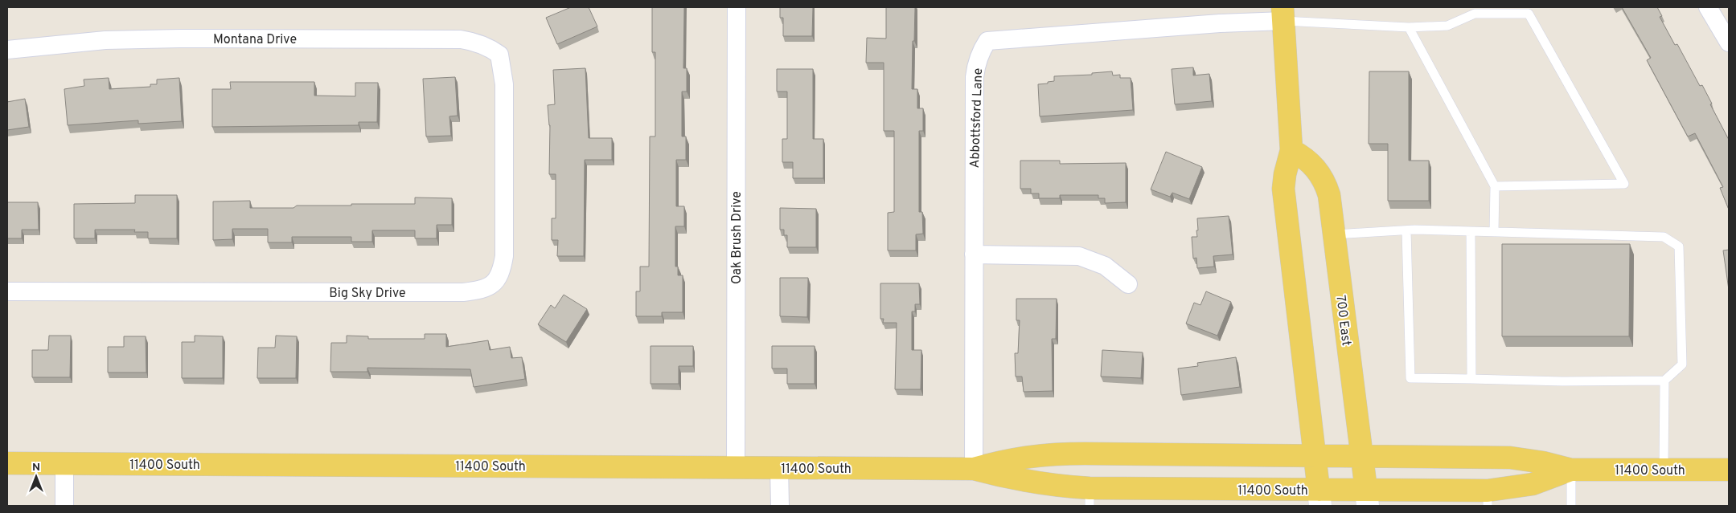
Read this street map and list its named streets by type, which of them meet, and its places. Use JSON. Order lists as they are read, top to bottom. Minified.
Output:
{"streets":{"main road":["700 East","11400 South"],"street":["Montana Drive","Abbottsford Lane","Oak Brush Drive","Big Sky Drive"]},"crossings":[["Montana Drive","Big Sky Drive"],["Abbottsford Lane","11400 South"],["Oak Brush Drive","11400 South"],["700 East","11400 South"]],"north":"top"}
